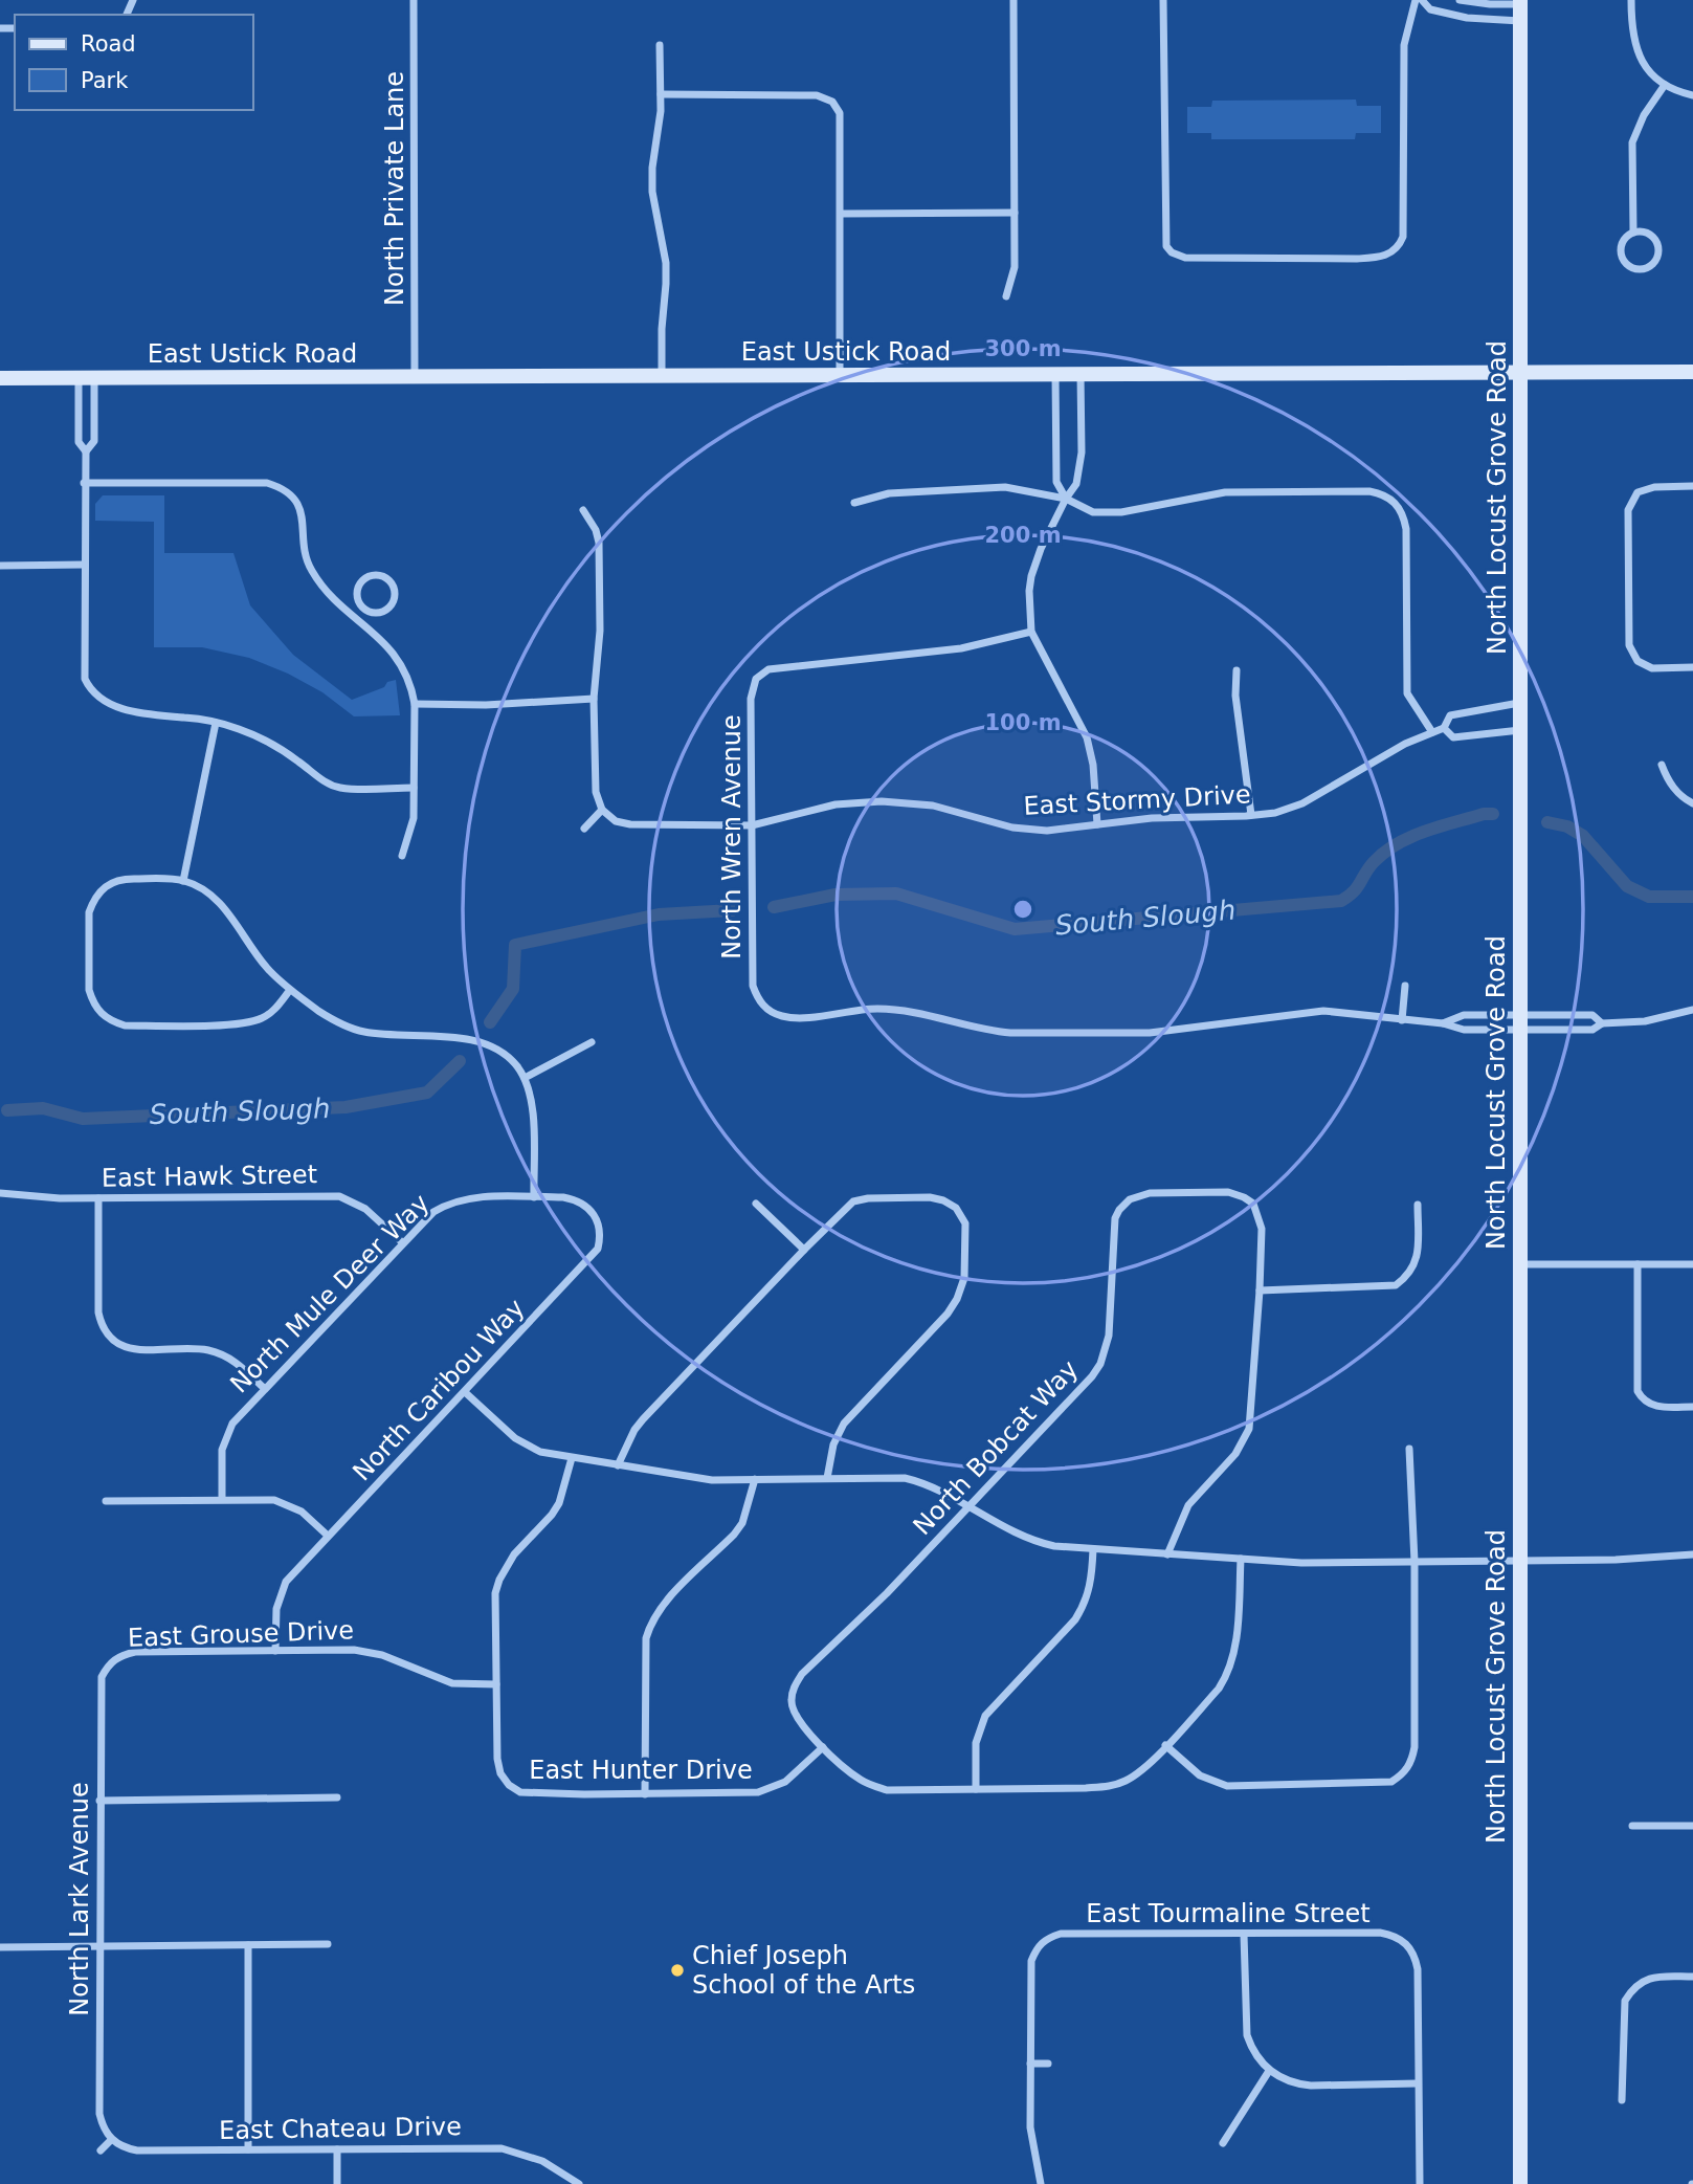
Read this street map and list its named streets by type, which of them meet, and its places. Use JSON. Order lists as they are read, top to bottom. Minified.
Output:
{"streets":{"main road":["East Ustick Road","North Locust Grove Road"],"street":["North Private Lane","East Stormy Drive","North Wren Avenue","East Hawk Street","North Mule Deer Way","North Caribou Way","North Bobcat Way","East Grouse Drive","East Hunter Drive","North Lark Avenue","East Tourmaline Street","East Chateau Drive"]},"crossings":[["North Private Lane","East Ustick Road"],["East Ustick Road","North Locust Grove Road"],["North Locust Grove Road","East Stormy Drive"],["East Stormy Drive","North Wren Avenue"],["East Hawk Street","North Mule Deer Way"],["North Mule Deer Way","North Caribou Way"],["North Caribou Way","East Grouse Drive"],["North Bobcat Way","East Hunter Drive"],["East Grouse Drive","East Hunter Drive"],["East Grouse Drive","North Lark Avenue"],["North Lark Avenue","East Chateau Drive"]],"water":["South Slough"],"places":["Chief Joseph School of the Arts"],"legend":["Road","Park"],"rings":["300 m","200 m","100 m"]}
